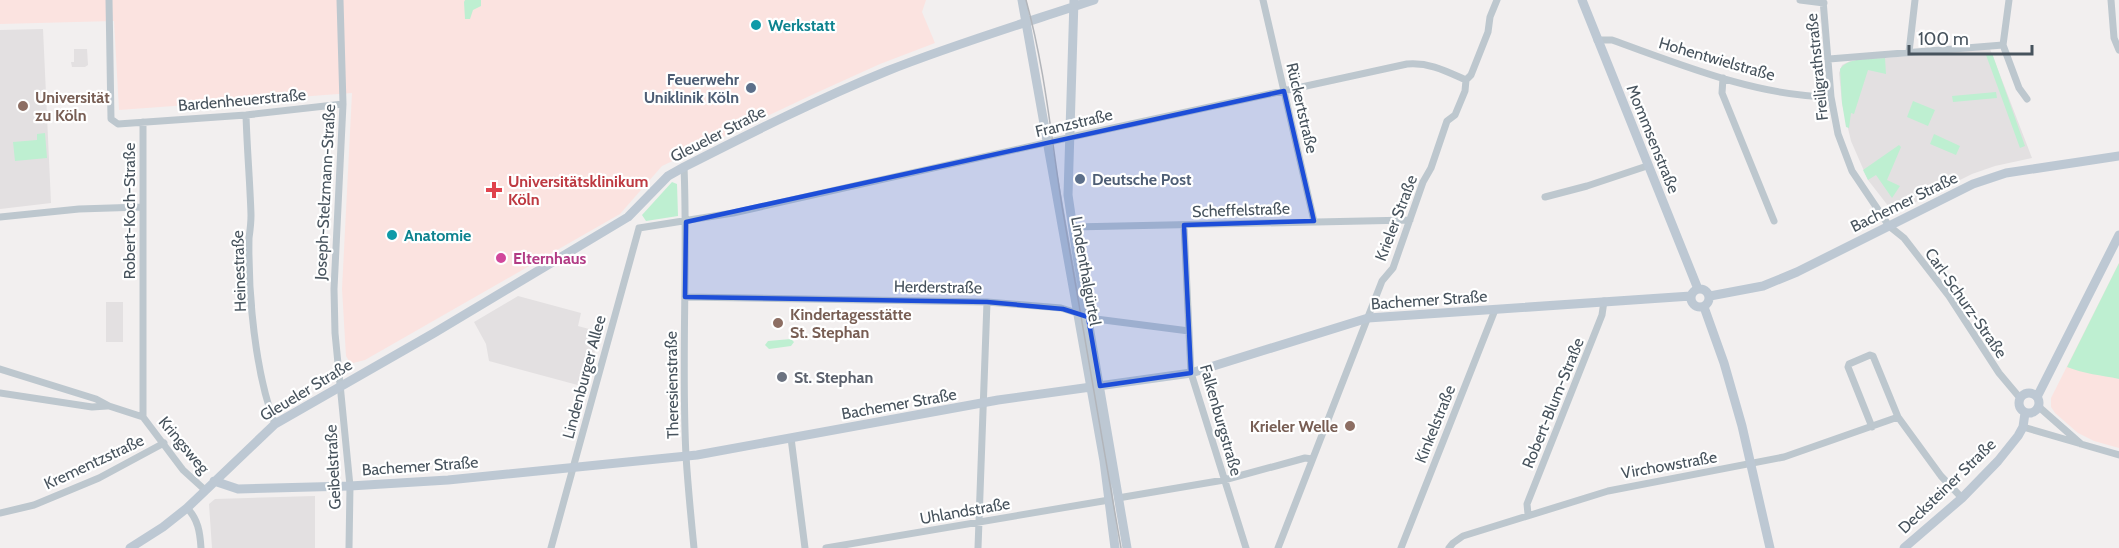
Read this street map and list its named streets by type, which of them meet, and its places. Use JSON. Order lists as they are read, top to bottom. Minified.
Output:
{"streets":{"street":["Hohentwielstraße","Freiligrathstraße","Bardenheuerstraße","Rückertstraße","Franzstraße","Gleueler Straße","Mommsenstraße","Joseph-Stelzmann-Straße","Bachemer Straße","Scheffelstraße","Robert-Koch-Straße","Krieler Straße","Heinestraße","Lindenthalgürtel","Herderstraße","Carl-Schurz-Straße","Lindenburger Allee","Theresienstraße","Robert-Blum-Straße","Falkenburgstraße","Kinkelstraße","Kringsweg","Krementzstraße","Virchowstraße","Geibelstraße","Decksteiner Straße","Uhlandstraße"]},"crossings":[["Hohentwielstraße","Freiligrathstraße"],["Hohentwielstraße","Mommsenstraße"],["Freiligrathstraße","Bachemer Straße"],["Freiligrathstraße","Carl-Schurz-Straße"],["Bardenheuerstraße","Joseph-Stelzmann-Straße"],["Bardenheuerstraße","Robert-Koch-Straße"],["Bardenheuerstraße","Heinestraße"],["Rückertstraße","Franzstraße"],["Rückertstraße","Scheffelstraße"],["Franzstraße","Krieler Straße"],["Franzstraße","Lindenthalgürtel"],["Franzstraße","Lindenburger Allee"],["Franzstraße","Theresienstraße"],["Gleueler Straße","Joseph-Stelzmann-Straße"],["Gleueler Straße","Bachemer Straße"],["Gleueler Straße","Heinestraße"],["Gleueler Straße","Lindenthalgürtel"],["Gleueler Straße","Theresienstraße"],["Gleueler Straße","Geibelstraße"],["Mommsenstraße","Bachemer Straße"],["Joseph-Stelzmann-Straße","Geibelstraße"],["Bachemer Straße","Krieler Straße"],["Bachemer Straße","Lindenthalgürtel"],["Bachemer Straße","Carl-Schurz-Straße"],["Bachemer Straße","Lindenburger Allee"],["Bachemer Straße","Theresienstraße"],["Bachemer Straße","Robert-Blum-Straße"],["Bachemer Straße","Falkenburgstraße"],["Bachemer Straße","Kinkelstraße"],["Bachemer Straße","Geibelstraße"],["Scheffelstraße","Krieler Straße"],["Scheffelstraße","Lindenthalgürtel"],["Scheffelstraße","Falkenburgstraße"],["Robert-Koch-Straße","Kringsweg"],["Krieler Straße","Uhlandstraße"],["Lindenthalgürtel","Herderstraße"],["Lindenthalgürtel","Uhlandstraße"],["Herderstraße","Theresienstraße"],["Herderstraße","Falkenburgstraße"],["Carl-Schurz-Straße","Decksteiner Straße"],["Robert-Blum-Straße","Virchowstraße"],["Falkenburgstraße","Uhlandstraße"],["Kringsweg","Krementzstraße"]],"places":{"other":["Werkstatt","Feuerwehr Uniklinik Köln","Universität zu Köln","Deutsche Post","Anatomie","Elternhaus","Kindertagesstätte St. Stephan","St. Stephan","Krieler Welle"],"health":["Universitätsklinikum Köln"]},"scale_bar":"100 m"}
